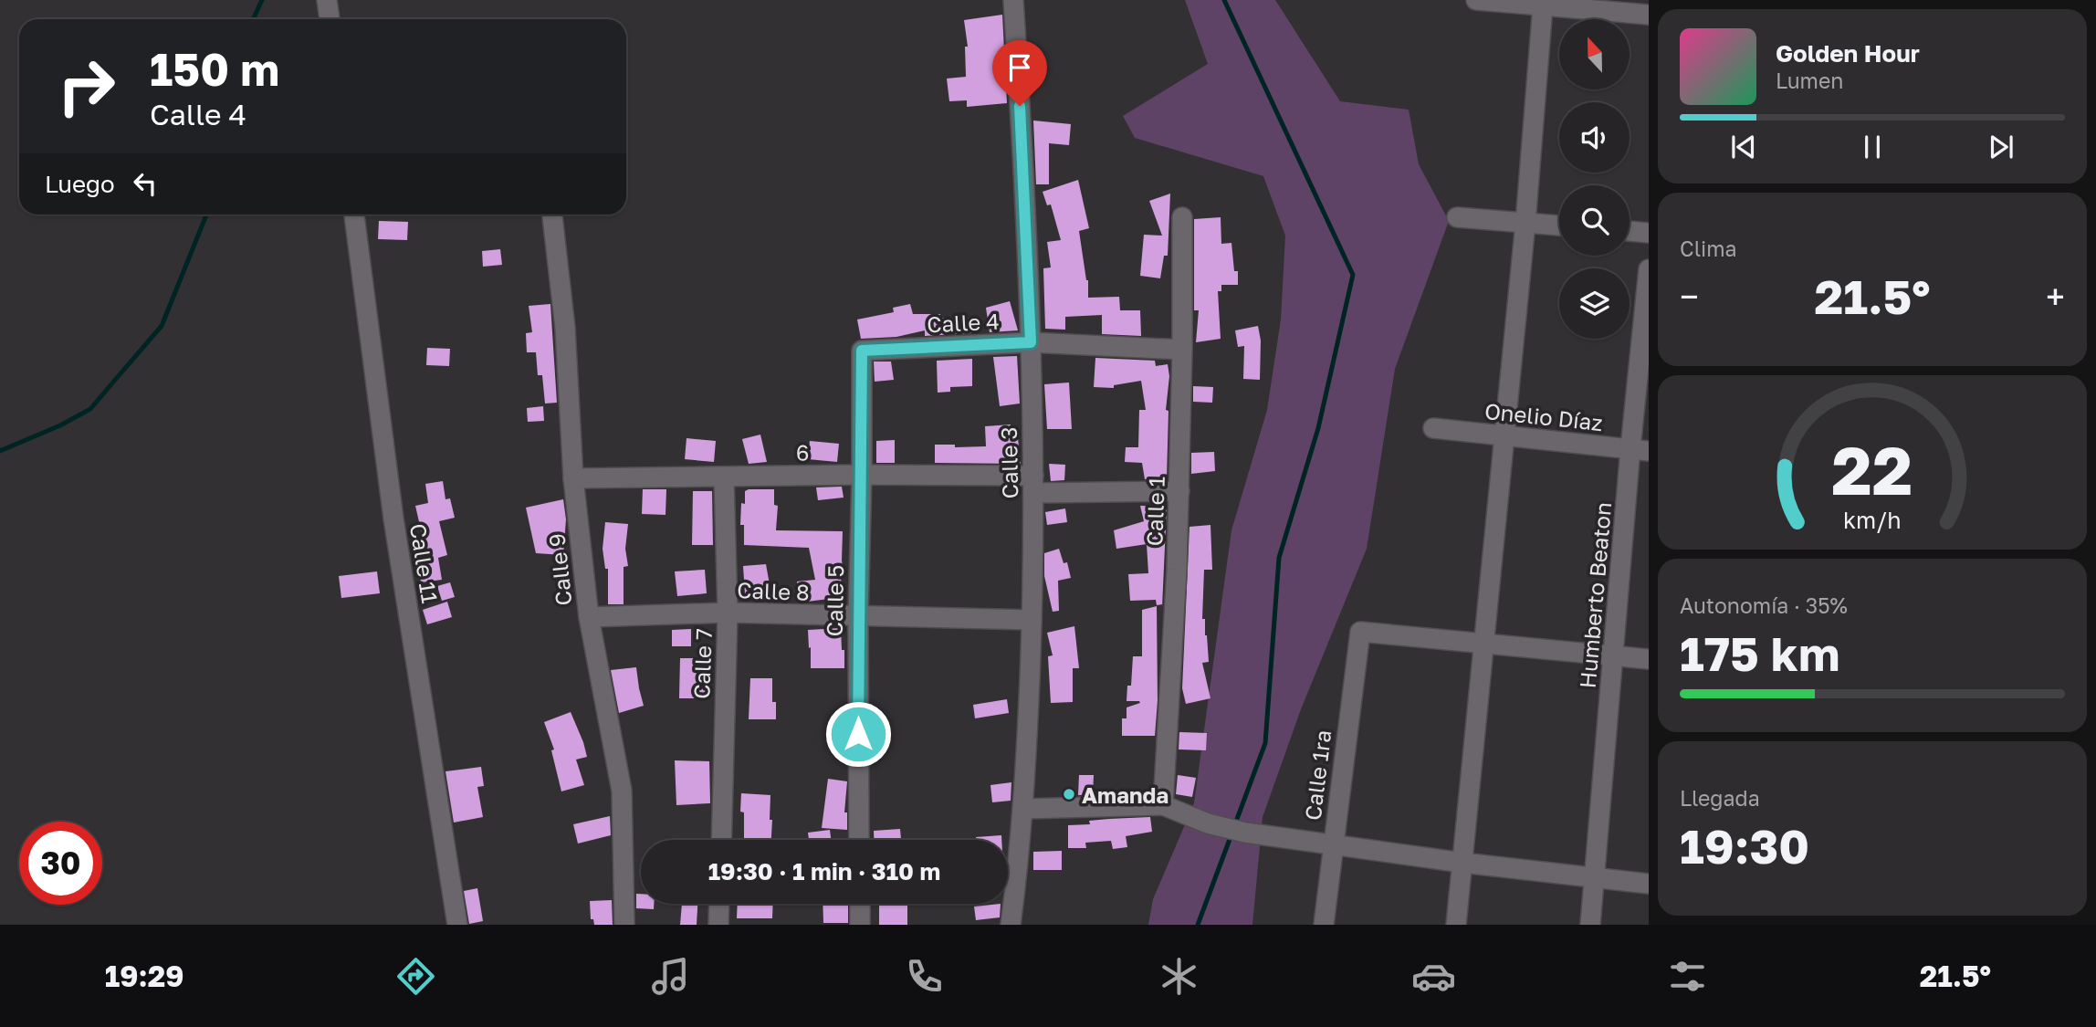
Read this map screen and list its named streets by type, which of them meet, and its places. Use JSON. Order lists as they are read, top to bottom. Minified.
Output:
{"streets":{"street":["Calle 4","Onelio Díaz","6","Calle 3","Calle 1","Calle 11","Calle 9","Calle 8","Humberto Beaton","Calle 5","Calle 7","Calle 1ra"]},"crossings":[["Calle 4","Calle 3"],["Calle 4","Calle 1"],["Calle 4","Calle 5"],["Onelio Díaz","Humberto Beaton"],["6","Calle 3"],["6","Calle 1"],["6","Calle 9"],["6","Calle 5"],["6","Calle 7"],["Calle 3","Calle 8"],["Calle 9","Calle 8"],["Calle 8","Calle 5"],["Calle 8","Calle 7"]],"places":["Amanda"],"north":"top","page":{"turn":["150 m","Calle 4"],"song":["Golden Hour","Lumen"],"then":"Luego","tile":["Clima",["Autonomía · 35%","175 km"],["Llegada","19:30"]],"heat":["−","21.5°","+"],"limit":"30","trip":"19:30 · 1 min · 310 m","tabs":["19:29","21.5°"],"gauge":["22","km/h"]}}
